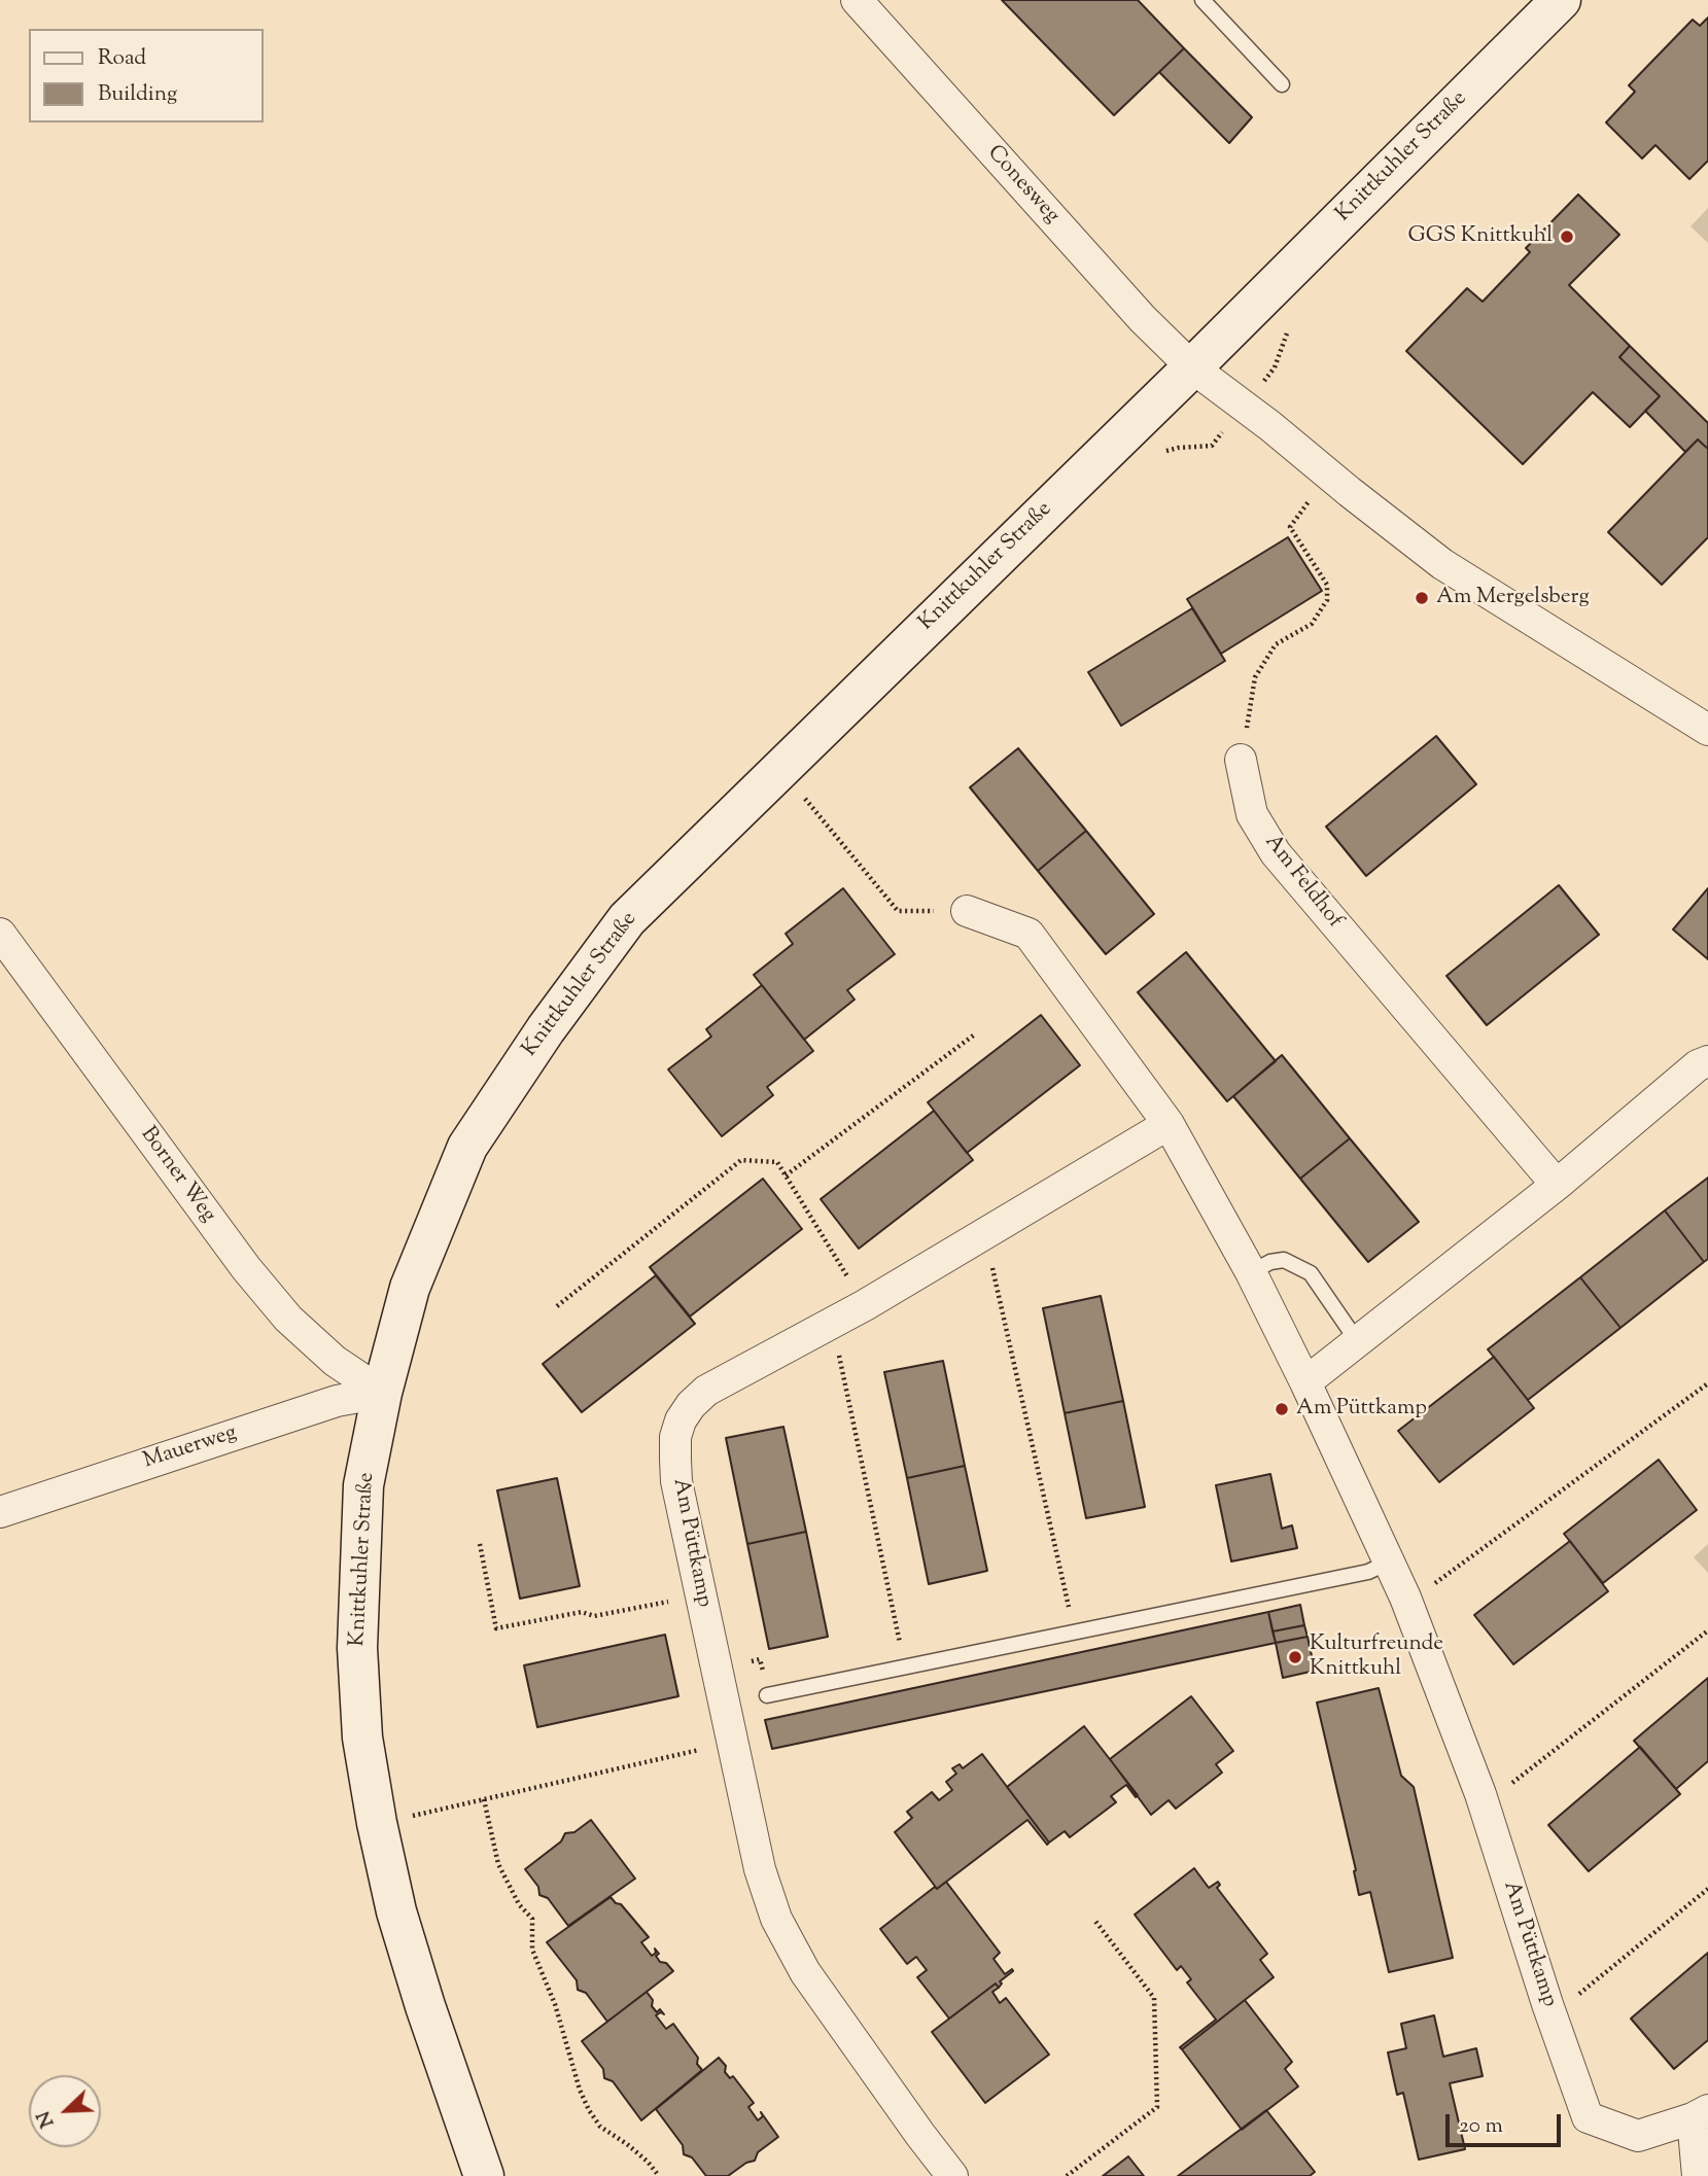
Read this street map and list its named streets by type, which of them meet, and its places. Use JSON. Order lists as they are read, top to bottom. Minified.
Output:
{"streets":{"street":["Knittkuhler Straße","Conesweg","Am Feldhof","Borner Weg","Mauerweg","Am Püttkamp"]},"crossings":[["Knittkuhler Straße","Conesweg"],["Knittkuhler Straße","Borner Weg"],["Knittkuhler Straße","Mauerweg"],["Borner Weg","Mauerweg"]],"places":["GGS Knittkuhl","Am Mergelsberg","Am Püttkamp","Kulturfreunde Knittkuhl"],"legend":["Road","Building"],"scale_bar":"20 m","north":"bottom left"}
